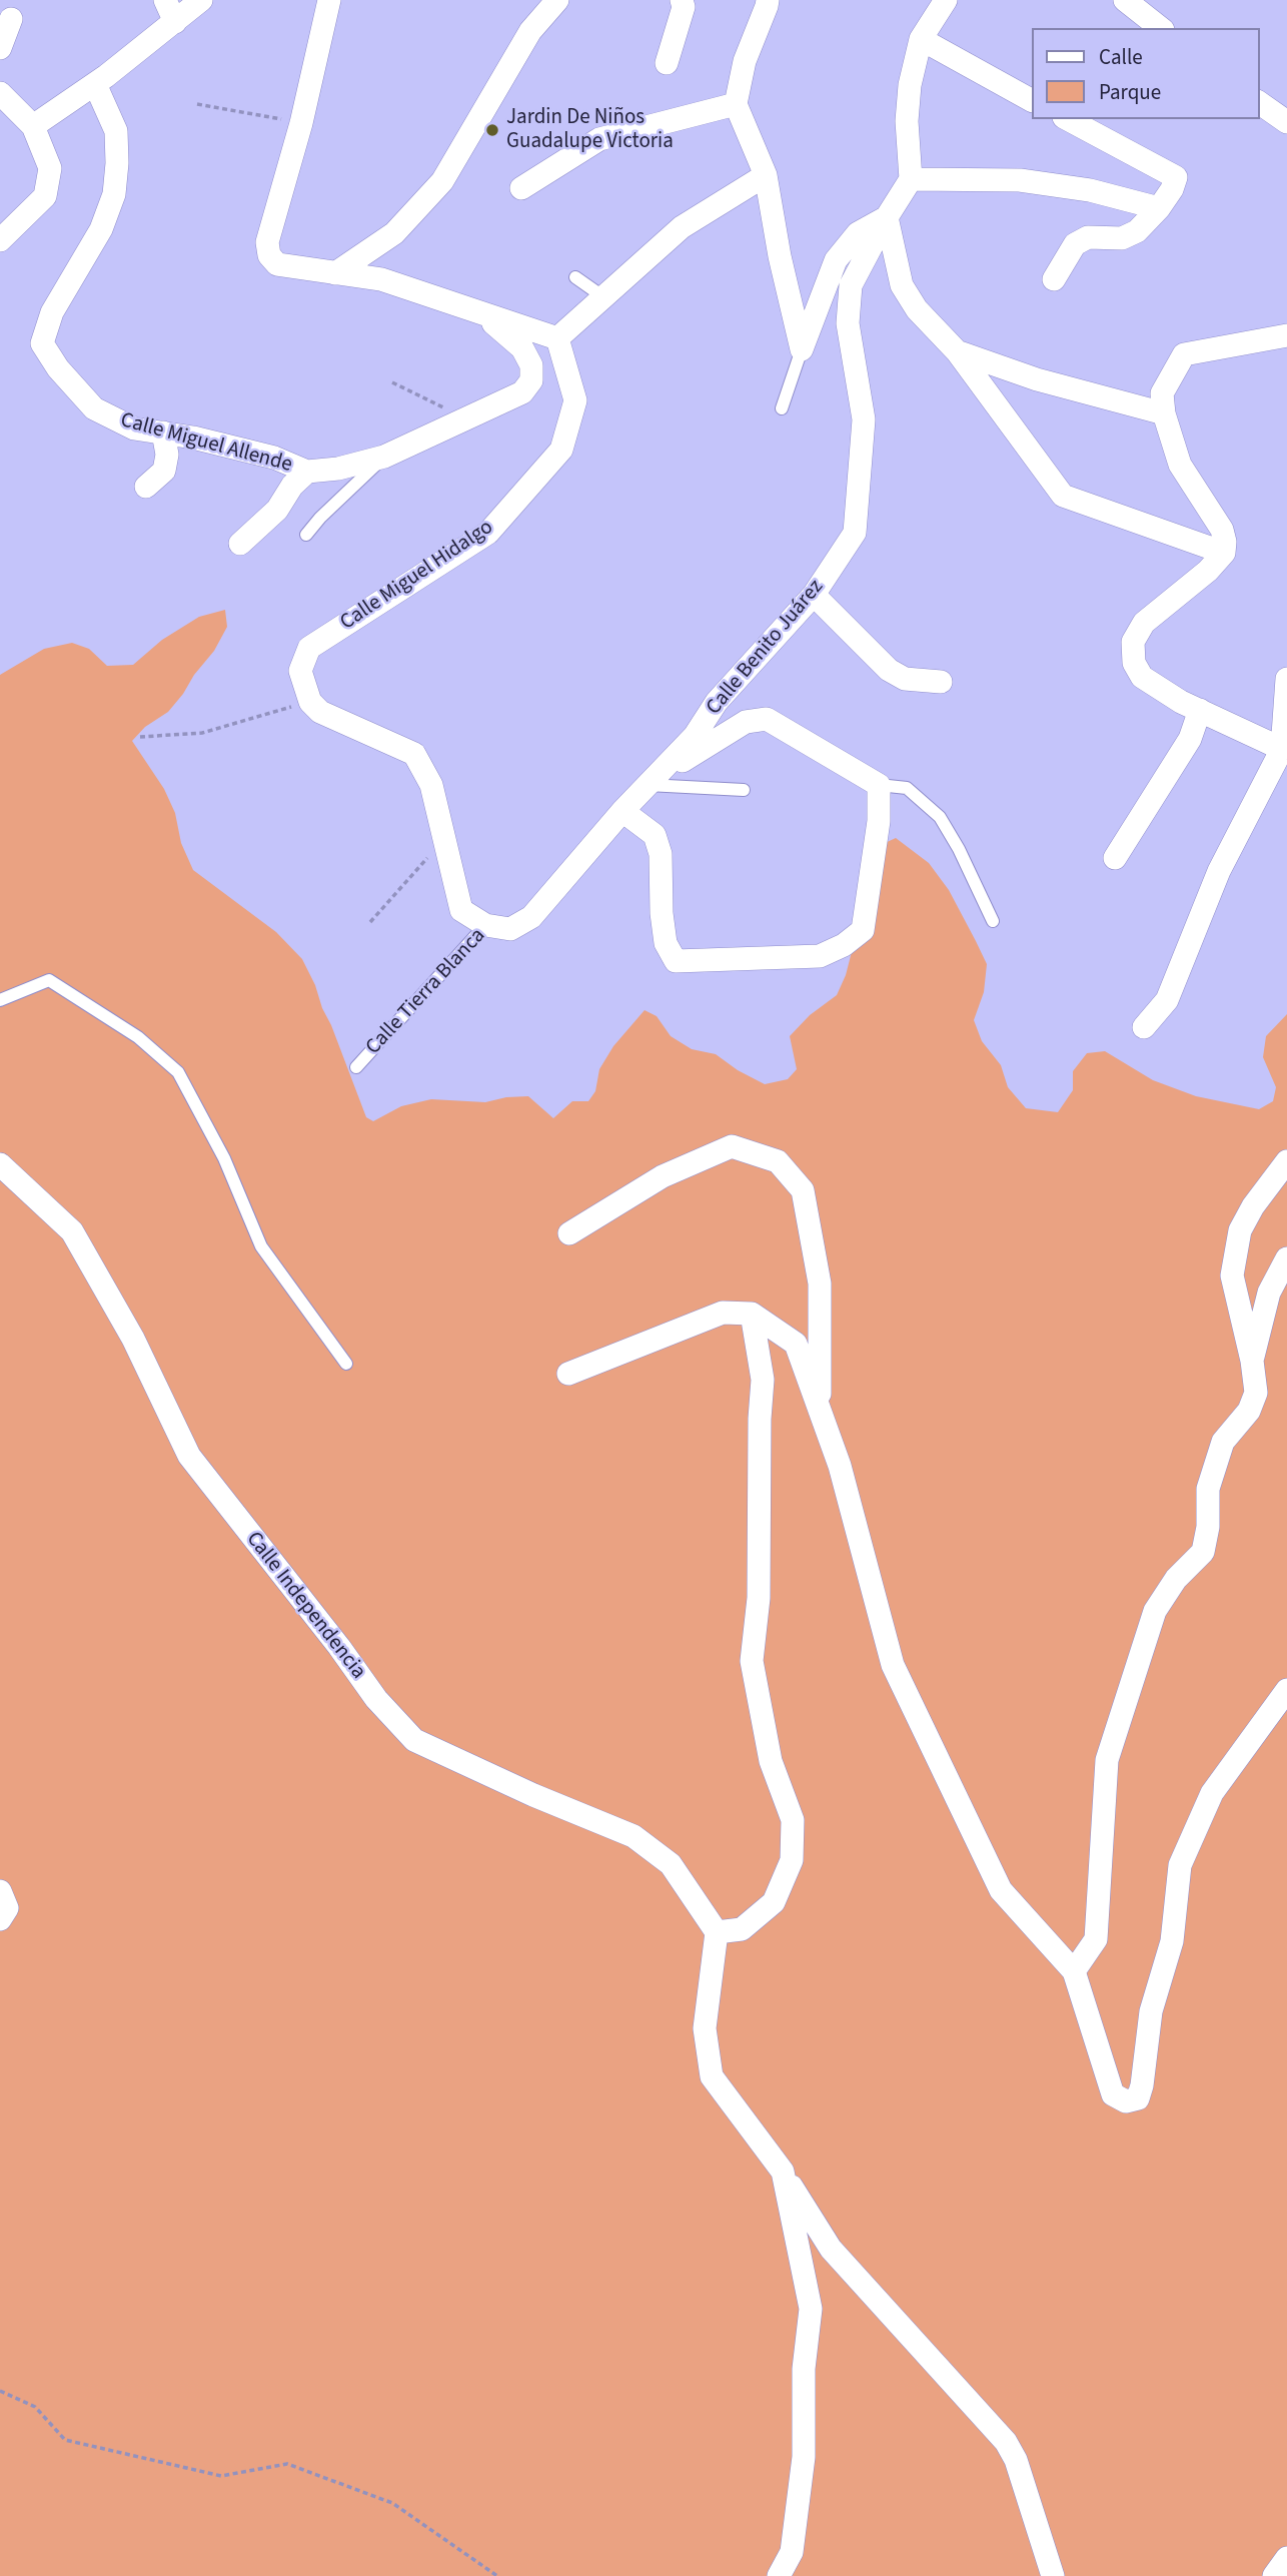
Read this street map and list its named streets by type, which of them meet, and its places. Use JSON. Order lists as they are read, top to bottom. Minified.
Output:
{"streets":{"street":["Calle Miguel Allende","Calle Miguel Hidalgo","Calle Benito Juárez","Calle Tierra Blanca","Calle Independencia"]},"crossings":[["Calle Benito Juárez","Calle Tierra Blanca"]],"places":["Jardin De Niños Guadalupe Victoria"],"legend":["Calle","Parque"]}
